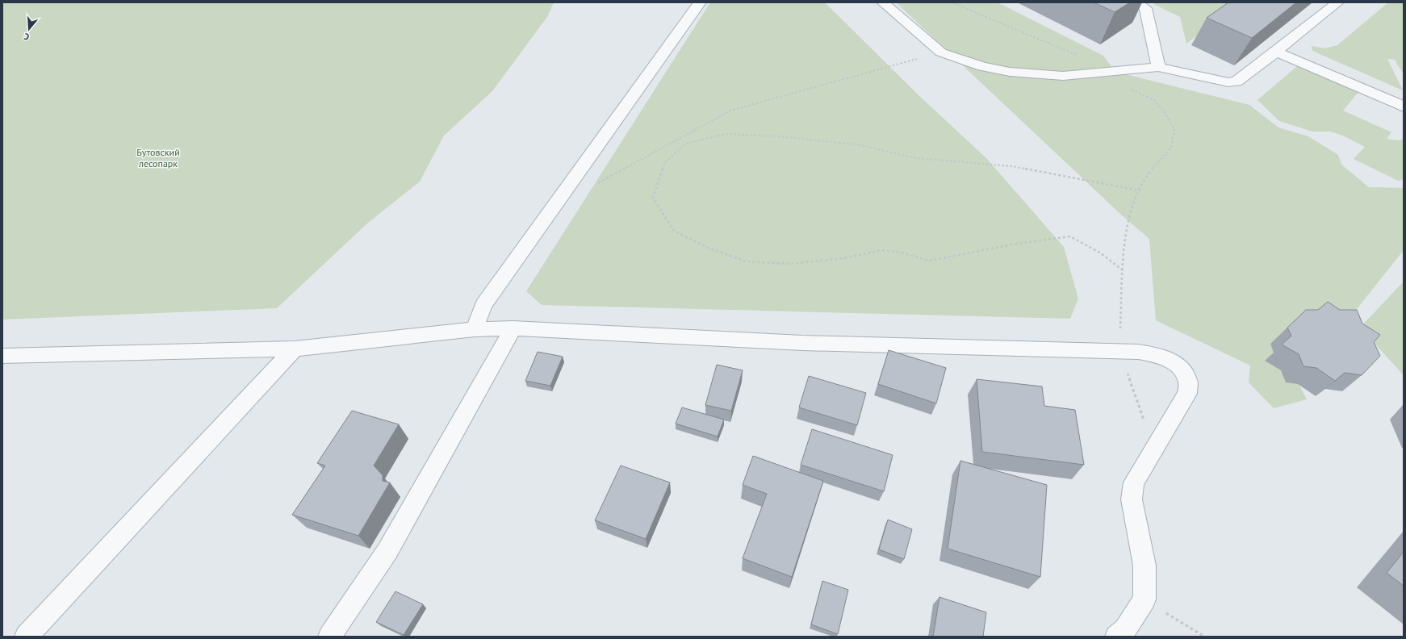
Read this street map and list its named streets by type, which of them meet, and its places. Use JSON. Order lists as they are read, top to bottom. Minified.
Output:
{"parks":["Бутовский лесопарк"],"north":"bottom"}
